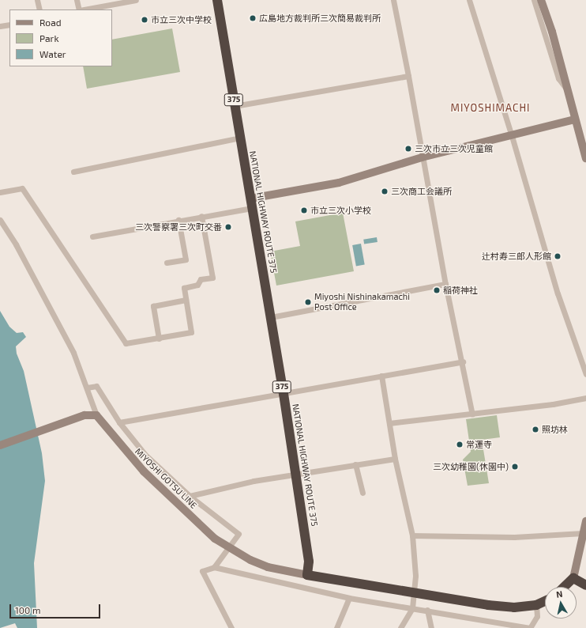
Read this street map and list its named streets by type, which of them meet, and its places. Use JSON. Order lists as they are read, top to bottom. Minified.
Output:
{"streets":{"highway":["375","NATIONAL HIGHWAY ROUTE 375"],"street":["MIYOSHI GOTSU LINE"]},"crossings":[["NATIONAL HIGHWAY ROUTE 375","MIYOSHI GOTSU LINE"]],"districts":["MIYOSHIMACHI"],"places":["広島地方裁判所三次簡易裁判所","市立三次中学校","三次市立三次児童館","三次商工会議所","市立三次小学校","三次警察署三次町交番","辻村寿三郎人形館","稲荷神社","Miyoshi Nishinakamachi Post Office","照坊林","常運寺","三次幼稚園(休園中)"],"legend":["Road","Park","Water"],"scale_bar":"100 m","north":"top"}
